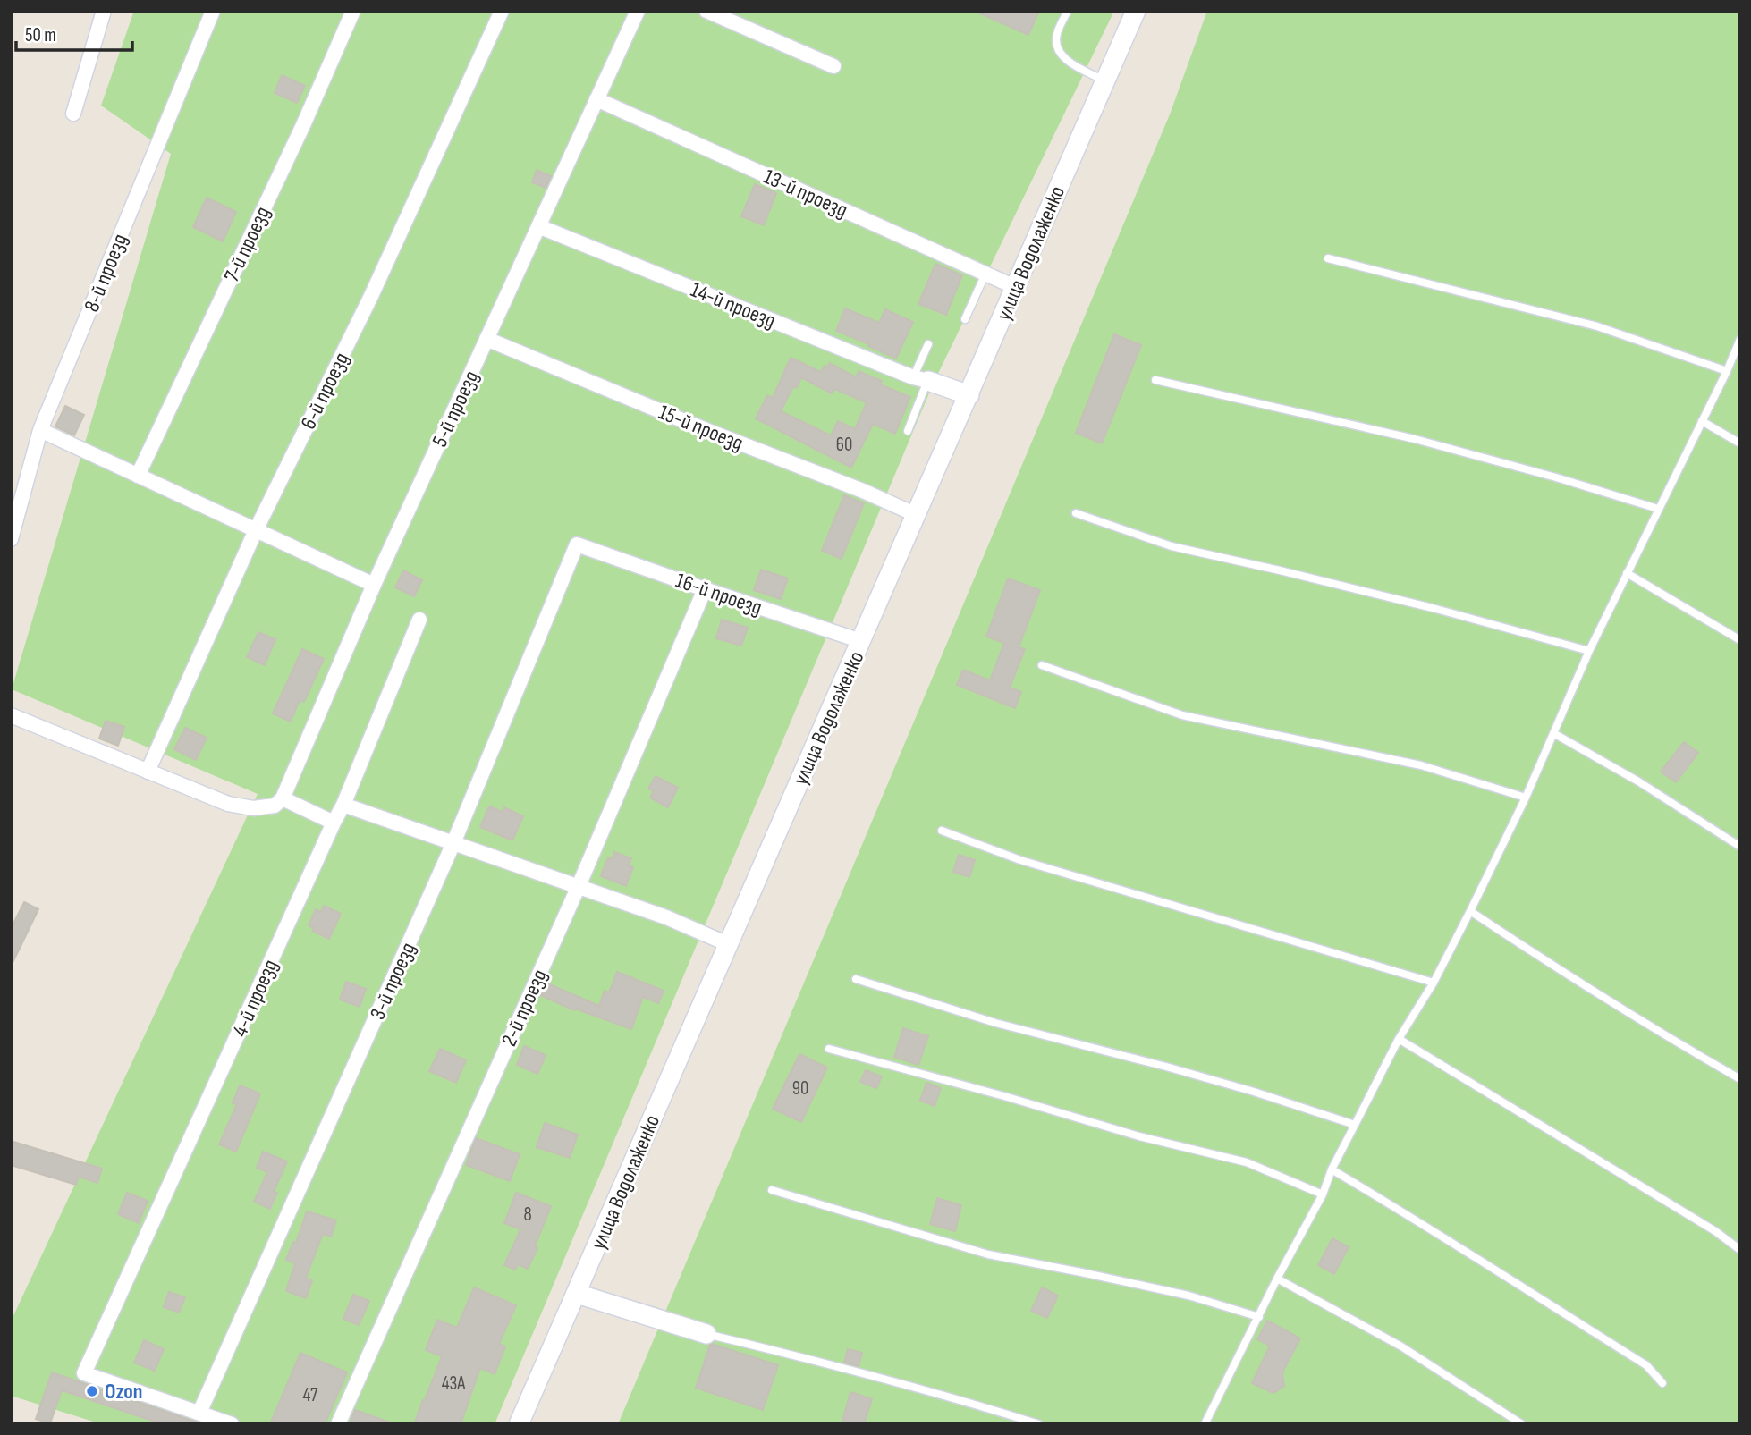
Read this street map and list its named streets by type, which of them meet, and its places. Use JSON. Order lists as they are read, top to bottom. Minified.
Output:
{"streets":{"main road":["улица Водолаженко"],"street":["13-й проезд","7-й проезд","8-й проезд","14-й проезд","6-й проезд","5-й проезд","15-й проезд","16-й проезд","3-й проезд","4-й проезд","2-й проезд"]},"crossings":[["13-й проезд","улица Водолаженко"],["13-й проезд","5-й проезд"],["улица Водолаженко","15-й проезд"],["улица Водолаженко","16-й проезд"],["14-й проезд","5-й проезд"],["5-й проезд","15-й проезд"],["16-й проезд","3-й проезд"],["16-й проезд","2-й проезд"],["3-й проезд","4-й проезд"]],"places":["Ozon"],"house_numbers":["60","90","8","43А","47"],"scale_bar":"50 m"}
